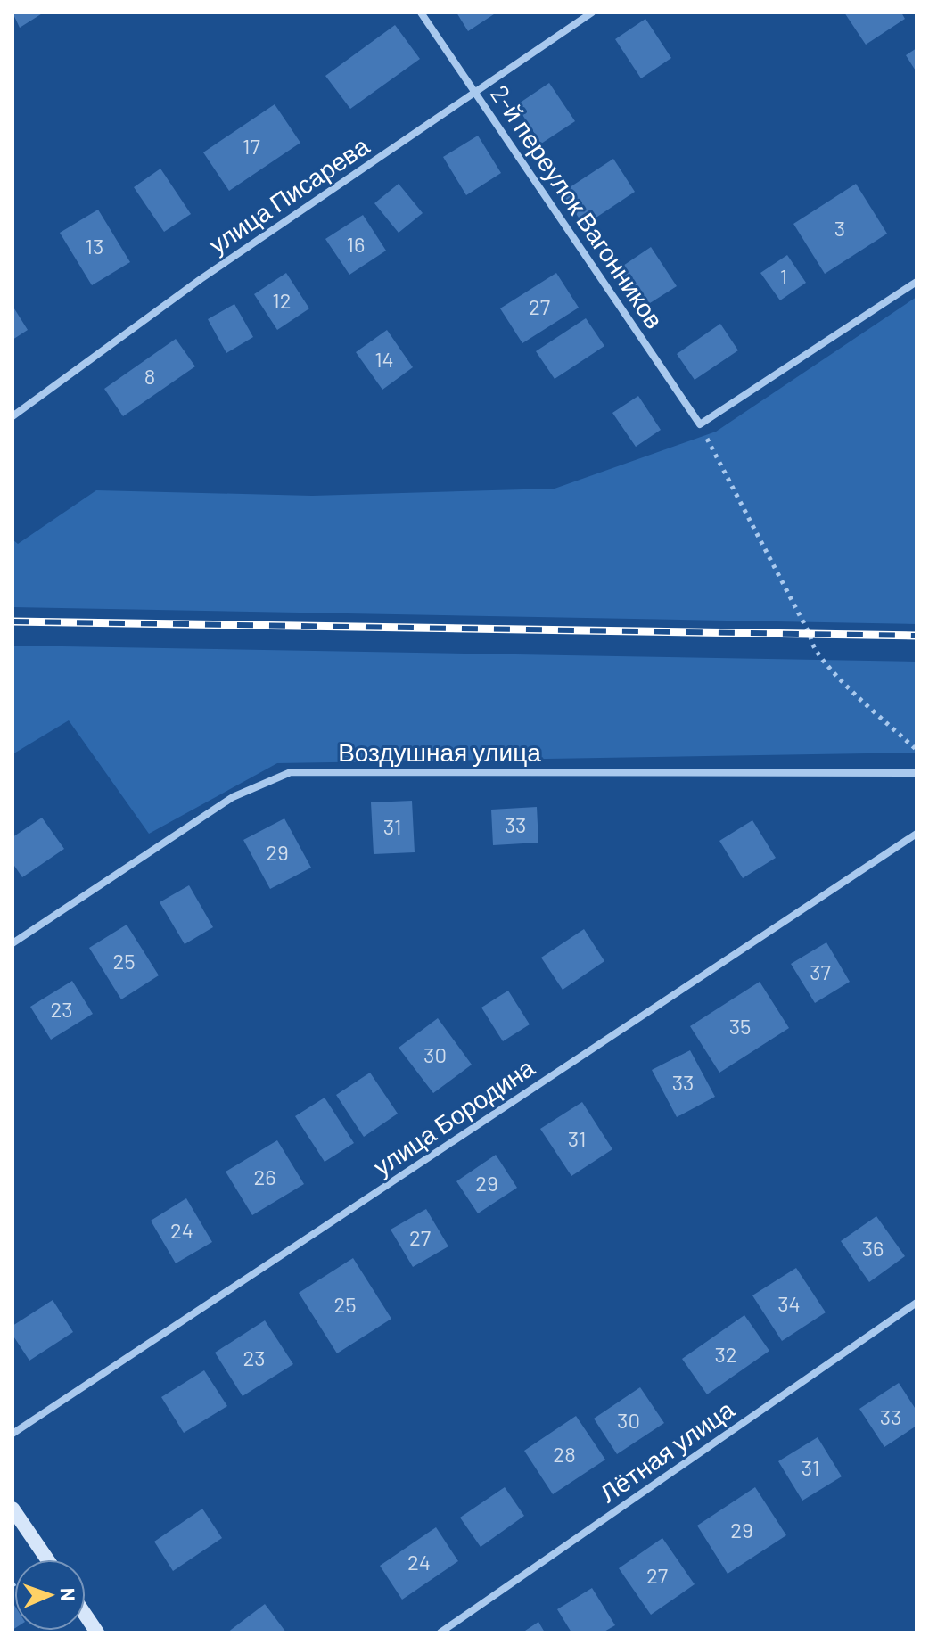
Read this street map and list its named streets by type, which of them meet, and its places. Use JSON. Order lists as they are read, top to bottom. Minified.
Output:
{"streets":{"street":["улица Писарева","2-й переулок Вагонников","Воздушная улица","улица Бородина","Лётная улица"]},"crossings":[["улица Писарева","2-й переулок Вагонников"]],"house_numbers":["17","3","16","13","1","12","27","14","8","33","31","29","25","37","23","35","30","33","31","26","29","24","27","36","34","25","32","23","33","30","28","31","29","24","27"],"north":"right"}
